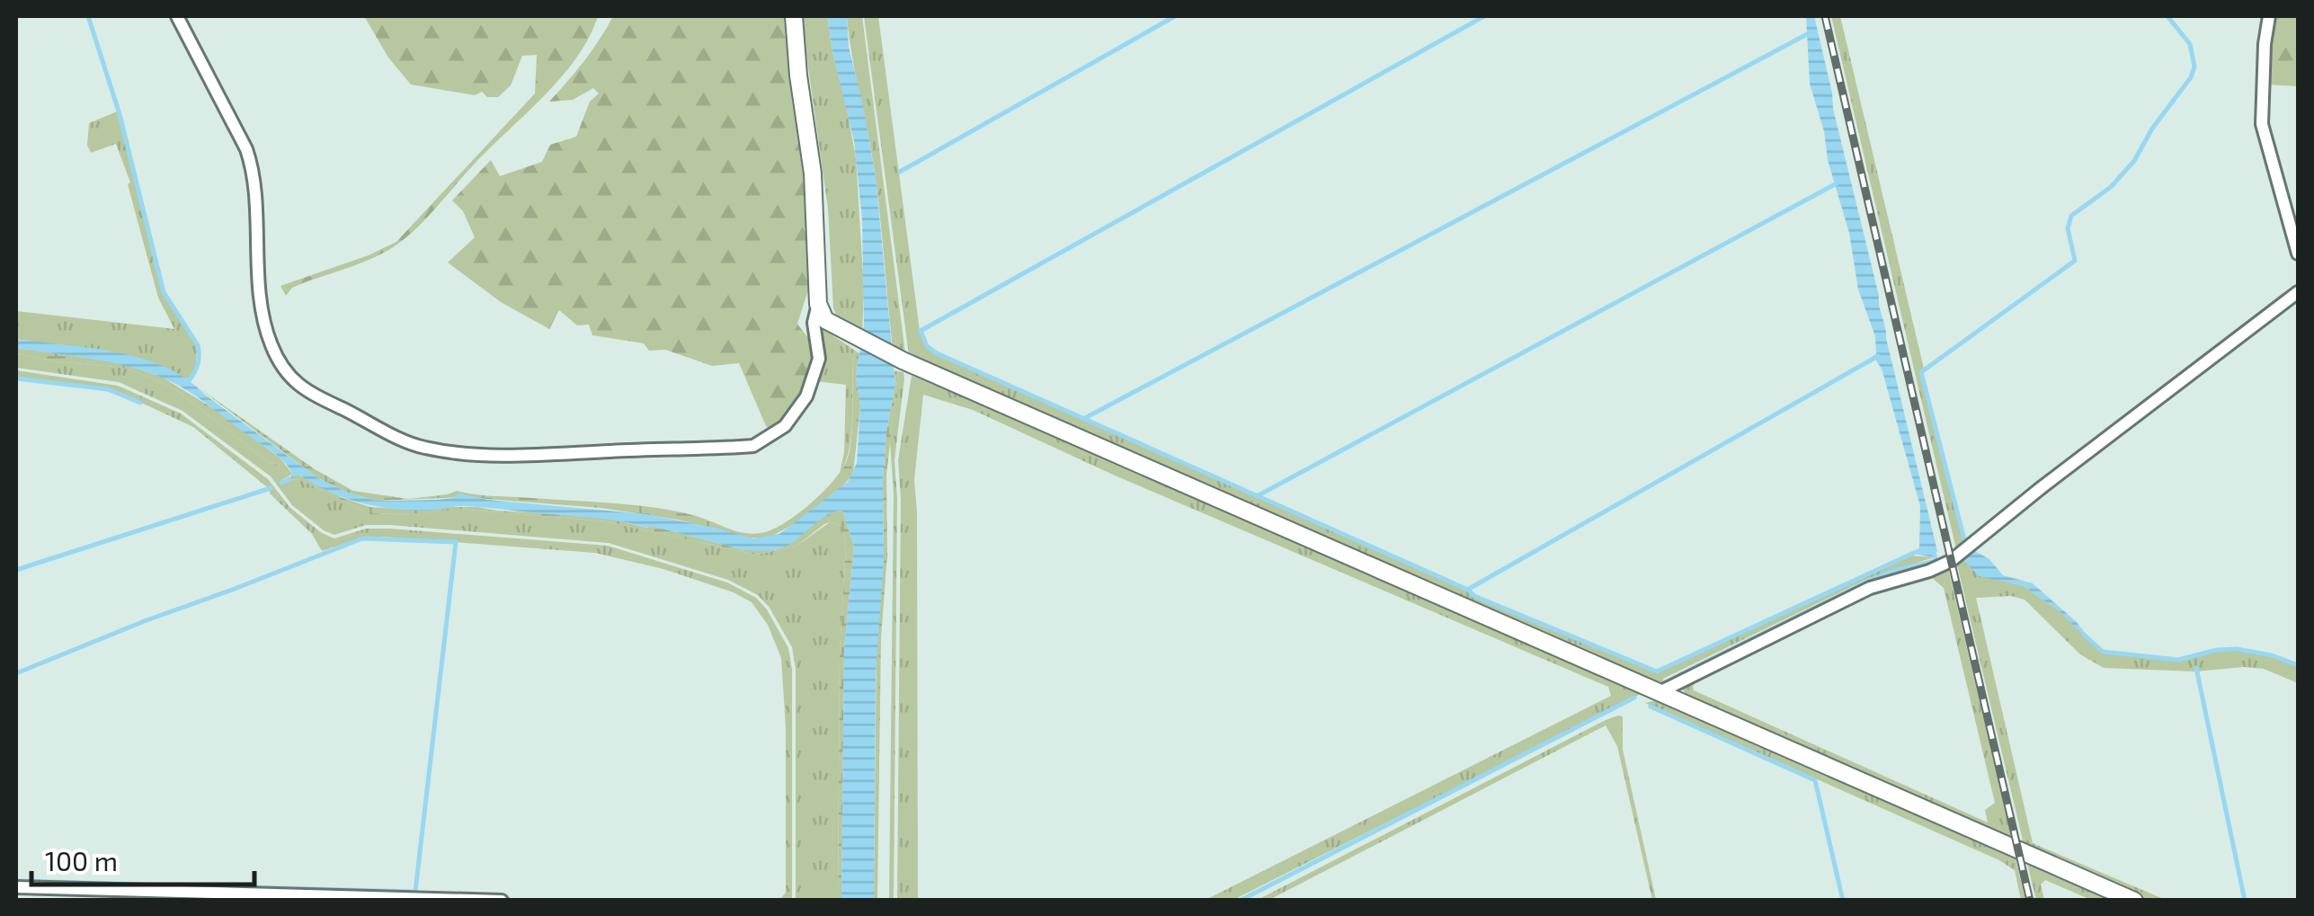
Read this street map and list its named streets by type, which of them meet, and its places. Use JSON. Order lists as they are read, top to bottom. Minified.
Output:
{"scale_bar":"100 m"}
